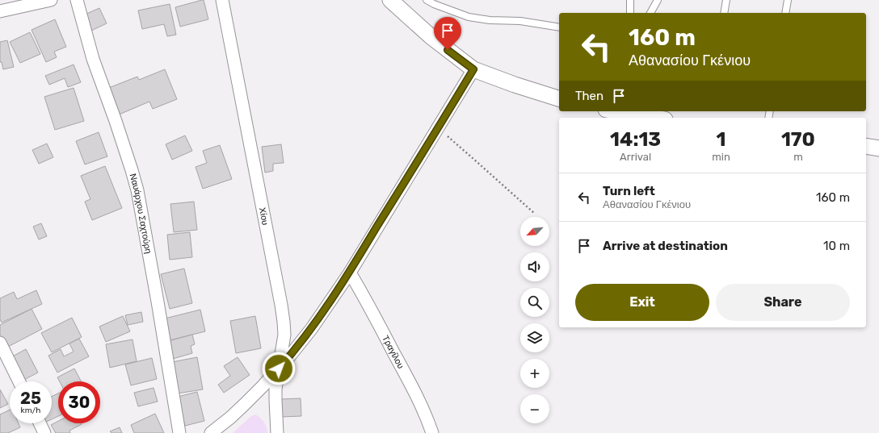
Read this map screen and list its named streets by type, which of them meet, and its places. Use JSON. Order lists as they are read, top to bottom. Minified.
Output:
{"streets":{"street":["Ναυάρχου Σαχτούρη","Χίου","Τραγίλου"]},"north":"bottom left","page":{"turn":["160 m","Αθανασίου Γκένιου"],"then":"Then","eta":["14:13","Arrival","1","min","170","m"],"list":[{"name":"Turn left","note":"Αθανασίου Γκένιου","value":"160 m"},{"name":"Arrive at destination","value":"10 m"}],"map_buttons":["+","−"],"buttons":["Exit","Share"],"speed":"25 km/h","limit":"30"}}
